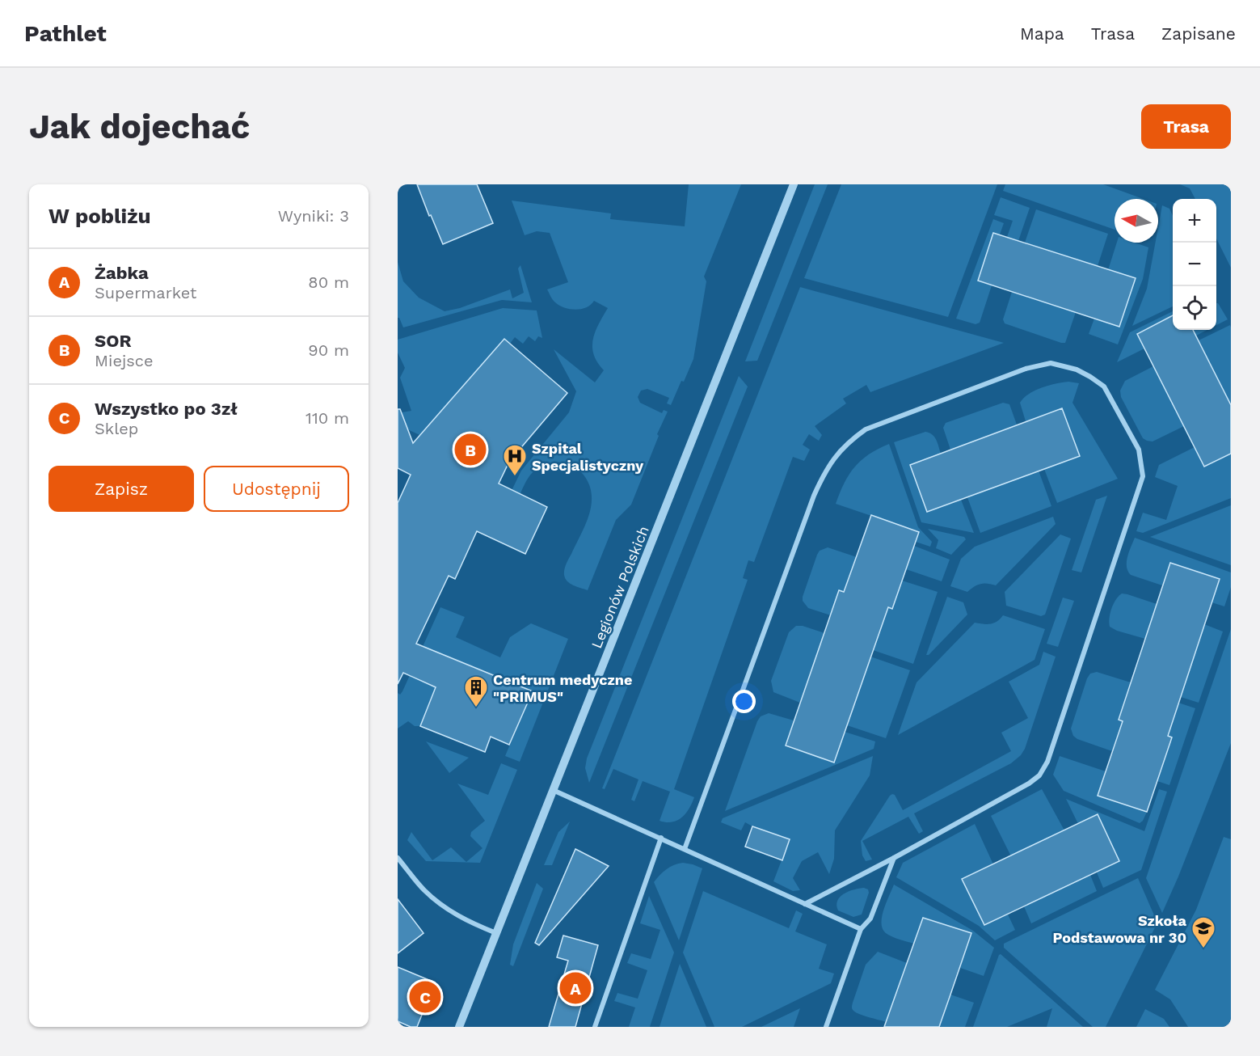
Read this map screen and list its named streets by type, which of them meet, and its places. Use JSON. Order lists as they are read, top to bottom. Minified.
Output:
{"streets":{"street":["Legionów Polskich"]},"places":{"hospital":["Szpital Specjalistyczny"],"building":["Centrum medyczne \"PRIMUS\""],"school or university":["Szkoła Podstawowa nr 30"]},"north":"left","page":{"header":"Pathlet","nav":["Mapa","Trasa","Zapisane"],"buttons":["Trasa",["Zapisz","Udostępnij"]],"title":"Jak dojechać","heading":["W pobliżu","Wyniki: 3"],"map_buttons":["+","−"],"list":[{"mark":"A","name":"Żabka","note":"Supermarket","value":"80 m"},{"mark":"B","name":"SOR","note":"Miejsce","value":"90 m"},{"mark":"C","name":"Wszystko po 3zł","note":"Sklep","value":"110 m"}],"pins":["B","A","C"]}}
